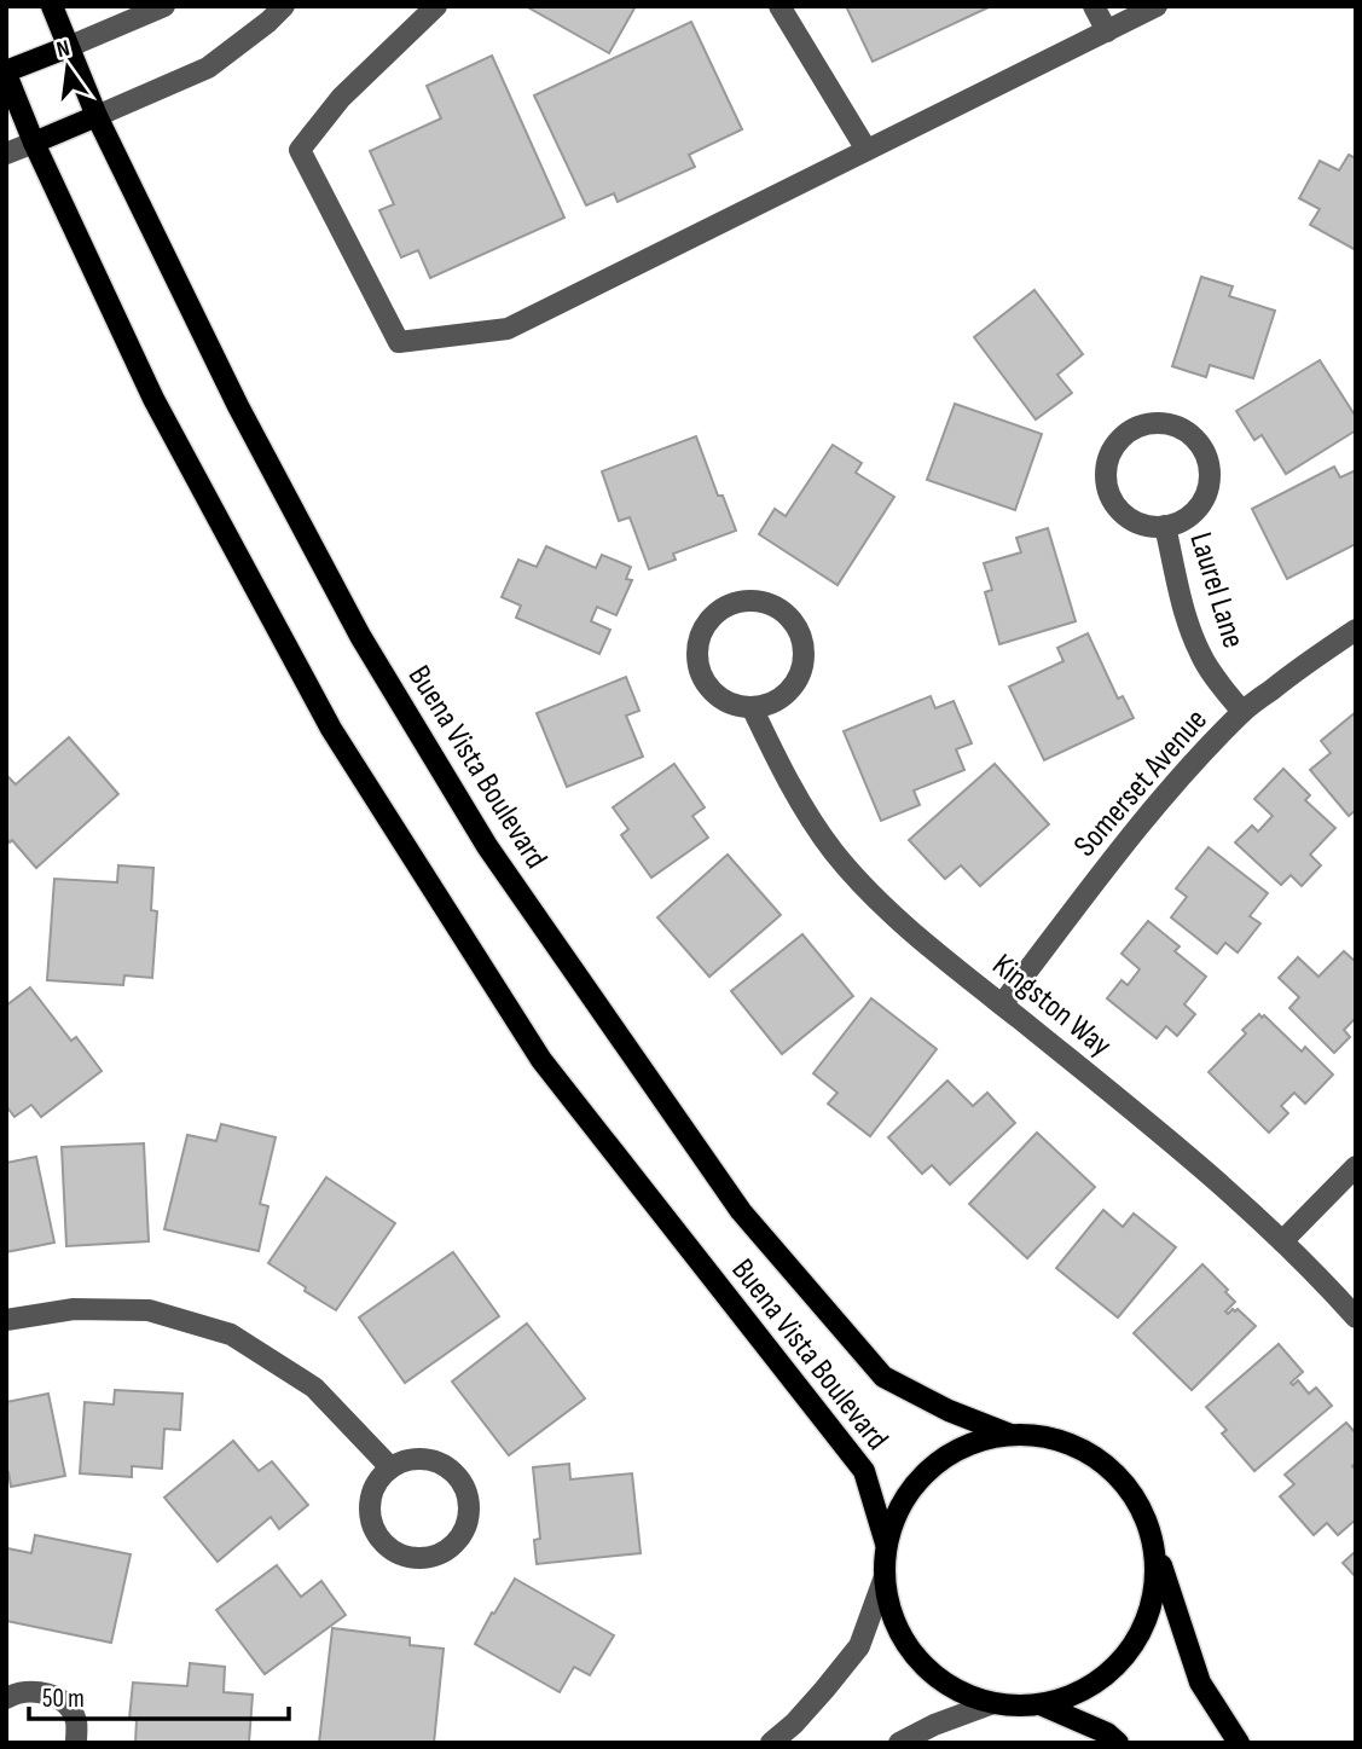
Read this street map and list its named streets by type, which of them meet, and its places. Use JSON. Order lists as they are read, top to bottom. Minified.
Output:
{"streets":{"main road":["Buena Vista Boulevard"],"street":["Laurel Lane","Somerset Avenue","Kingston Way"]},"crossings":[["Laurel Lane","Somerset Avenue"],["Somerset Avenue","Kingston Way"]],"scale_bar":"50 m","north":"top"}
